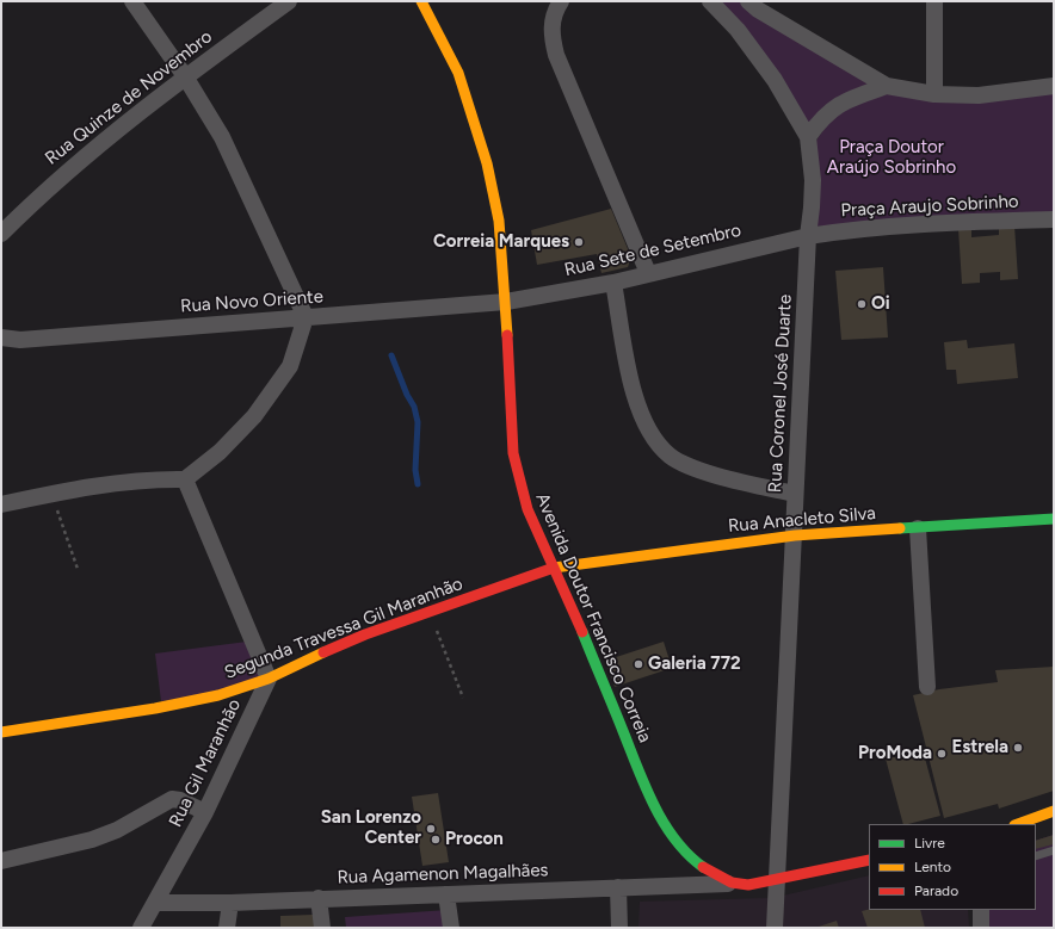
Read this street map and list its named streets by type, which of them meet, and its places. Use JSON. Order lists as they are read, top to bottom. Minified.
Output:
{"streets":{"main road":["Rua Anacleto Silva","Avenida Doutor Francisco Correia","Segunda Travessa Gil Maranhão"],"street":["Rua Quinze de Novembro","Praça Araujo Sobrinho","Rua Sete de Setembro","Rua Novo Oriente","Rua Coronel José Duarte","Rua Gil Maranhão","Rua Agamenon Magalhães"]},"crossings":[["Praça Araujo Sobrinho","Rua Sete de Setembro"],["Praça Araujo Sobrinho","Rua Coronel José Duarte"],["Rua Sete de Setembro","Rua Novo Oriente"],["Rua Sete de Setembro","Rua Coronel José Duarte"],["Rua Sete de Setembro","Avenida Doutor Francisco Correia"],["Rua Novo Oriente","Avenida Doutor Francisco Correia"],["Rua Coronel José Duarte","Rua Anacleto Silva"],["Rua Coronel José Duarte","Avenida Doutor Francisco Correia"],["Rua Anacleto Silva","Avenida Doutor Francisco Correia"],["Rua Anacleto Silva","Segunda Travessa Gil Maranhão"],["Avenida Doutor Francisco Correia","Segunda Travessa Gil Maranhão"],["Avenida Doutor Francisco Correia","Rua Agamenon Magalhães"],["Segunda Travessa Gil Maranhão","Rua Gil Maranhão"],["Rua Gil Maranhão","Rua Agamenon Magalhães"]],"parks":["Praça Doutor Araújo Sobrinho"],"places":["Correia Marques","Oi","Galeria 772","Estrela","ProModa","San Lorenzo Center","Procon"],"legend":["Livre","Lento","Parado"]}
